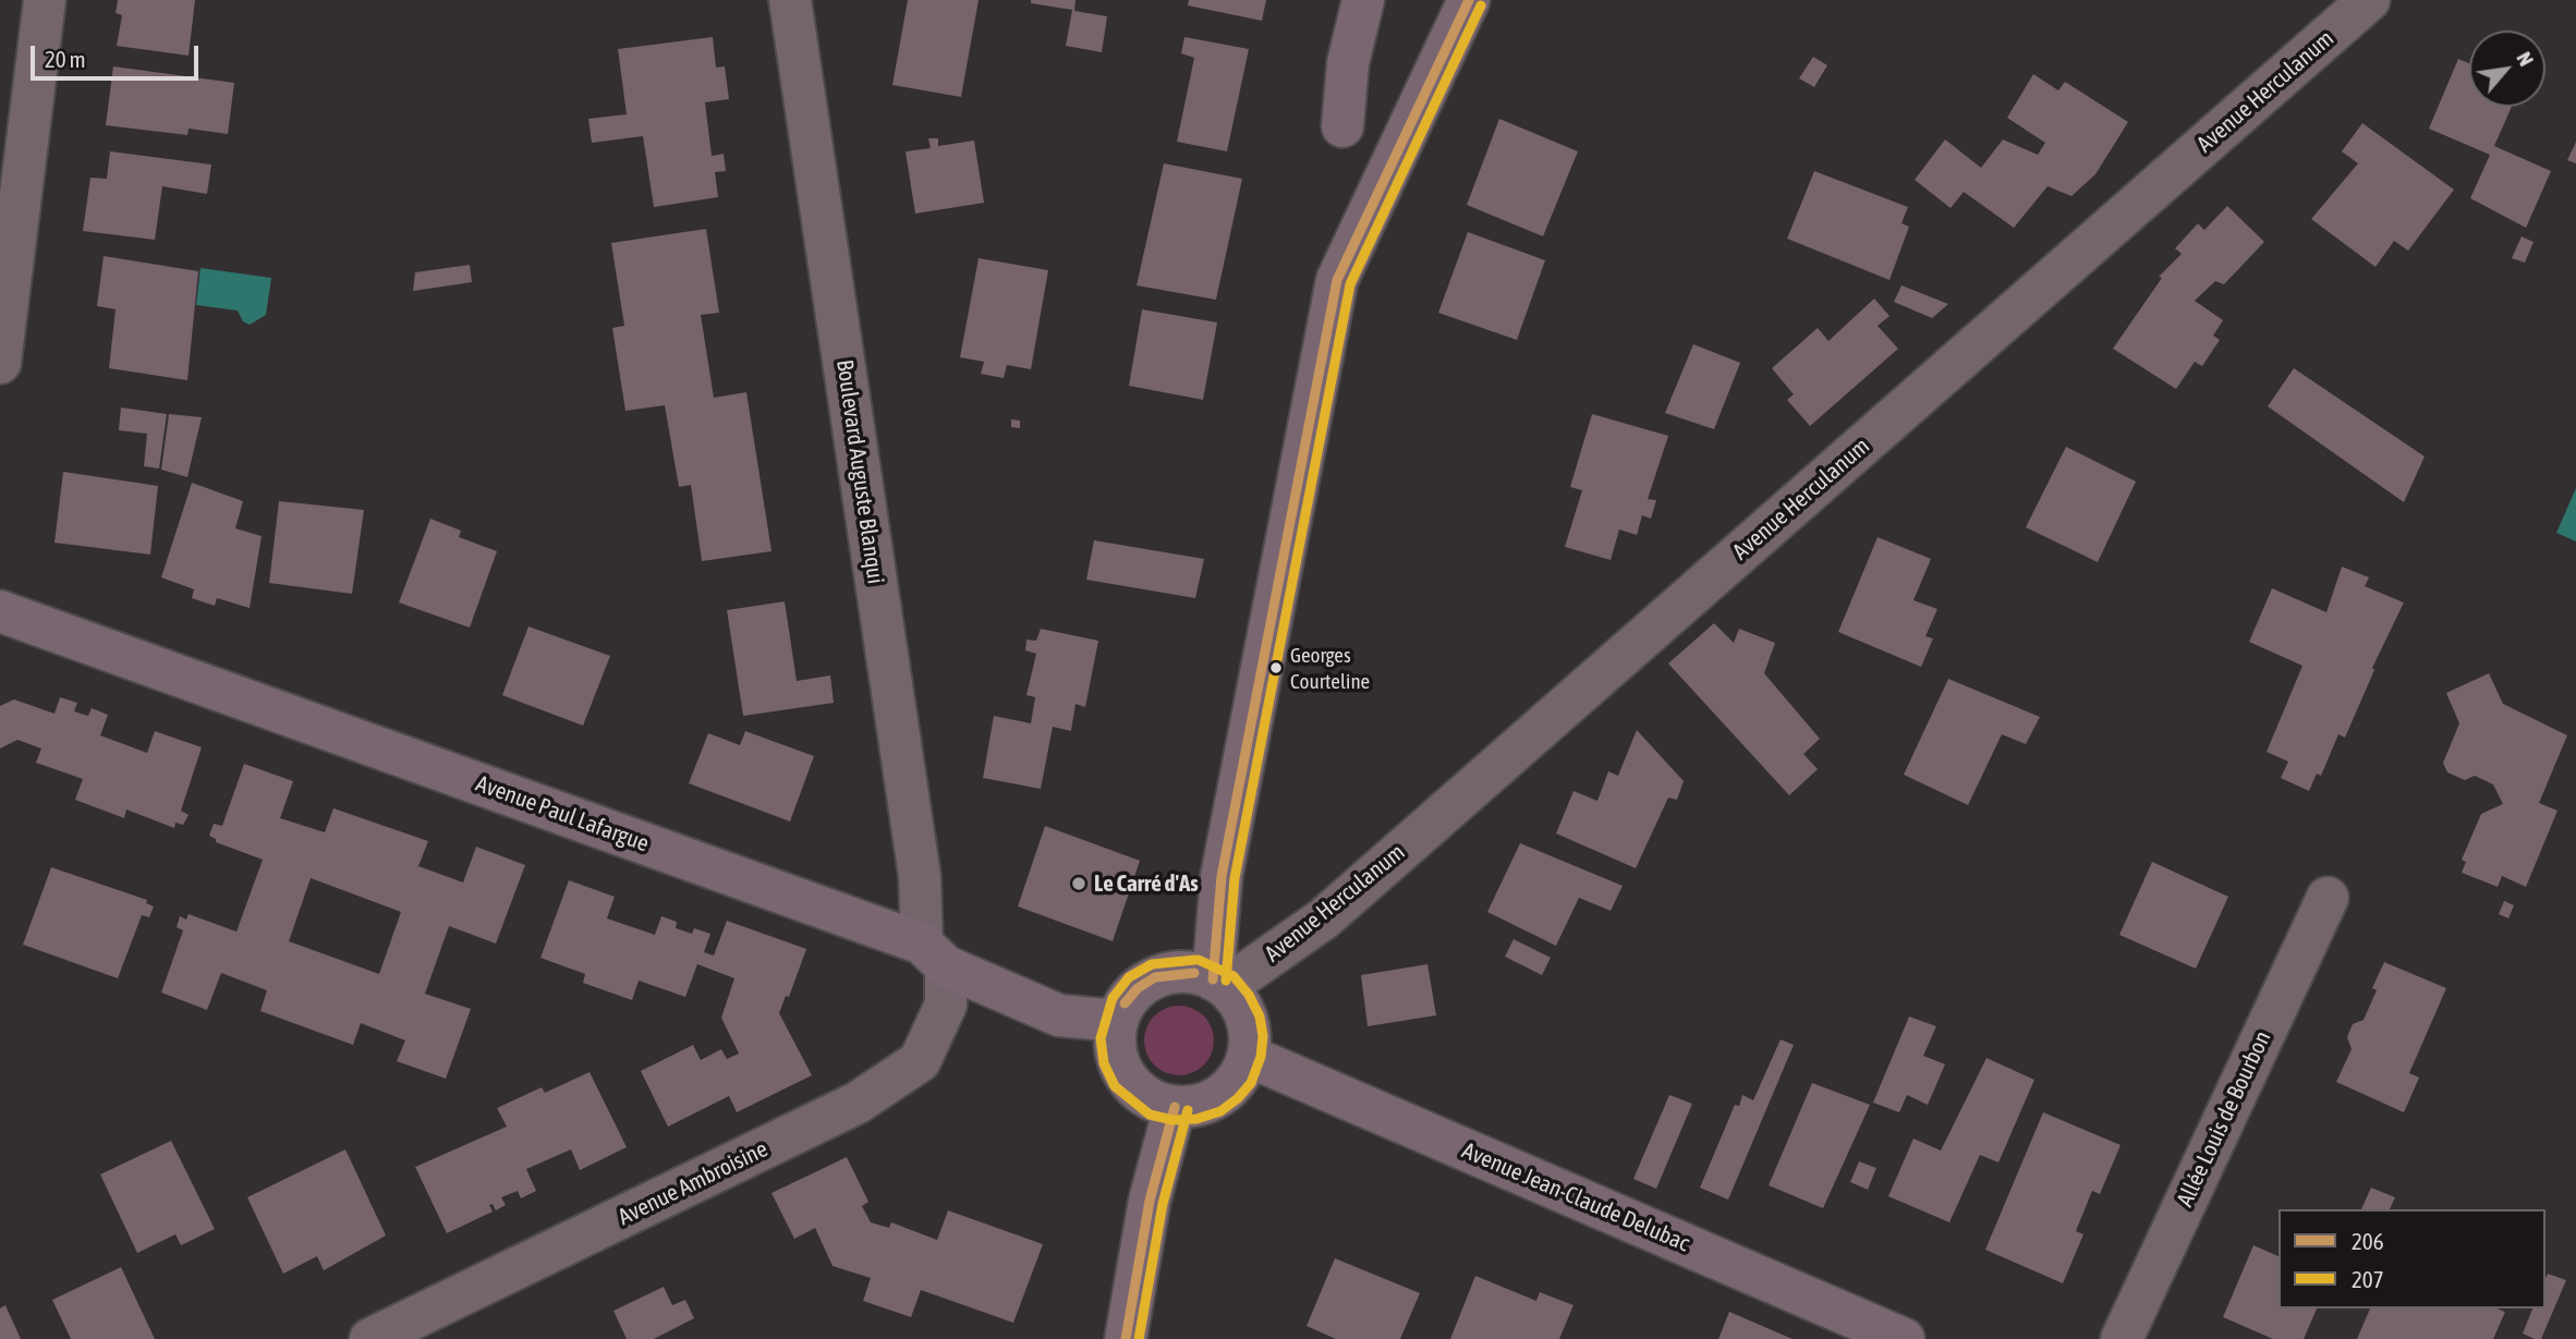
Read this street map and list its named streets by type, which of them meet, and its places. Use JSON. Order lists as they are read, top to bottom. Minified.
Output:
{"streets":{"street":["Avenue Herculanum","Boulevard Auguste Blanqui","Avenue Paul Lafargue","Allée Louis de Bourbon","Avenue Ambroisine","Avenue Jean-Claude Delubac"]},"crossings":[["Avenue Herculanum","Avenue Paul Lafargue"],["Avenue Herculanum","Avenue Jean-Claude Delubac"],["Boulevard Auguste Blanqui","Avenue Paul Lafargue"],["Boulevard Auguste Blanqui","Avenue Ambroisine"],["Avenue Paul Lafargue","Avenue Ambroisine"],["Avenue Paul Lafargue","Avenue Jean-Claude Delubac"]],"places":["Georges Courteline","Le Carré d'As"],"lines":["transit line 206","transit line 207"],"legend":["206","207"],"scale_bar":"20 m","north":"top right"}
